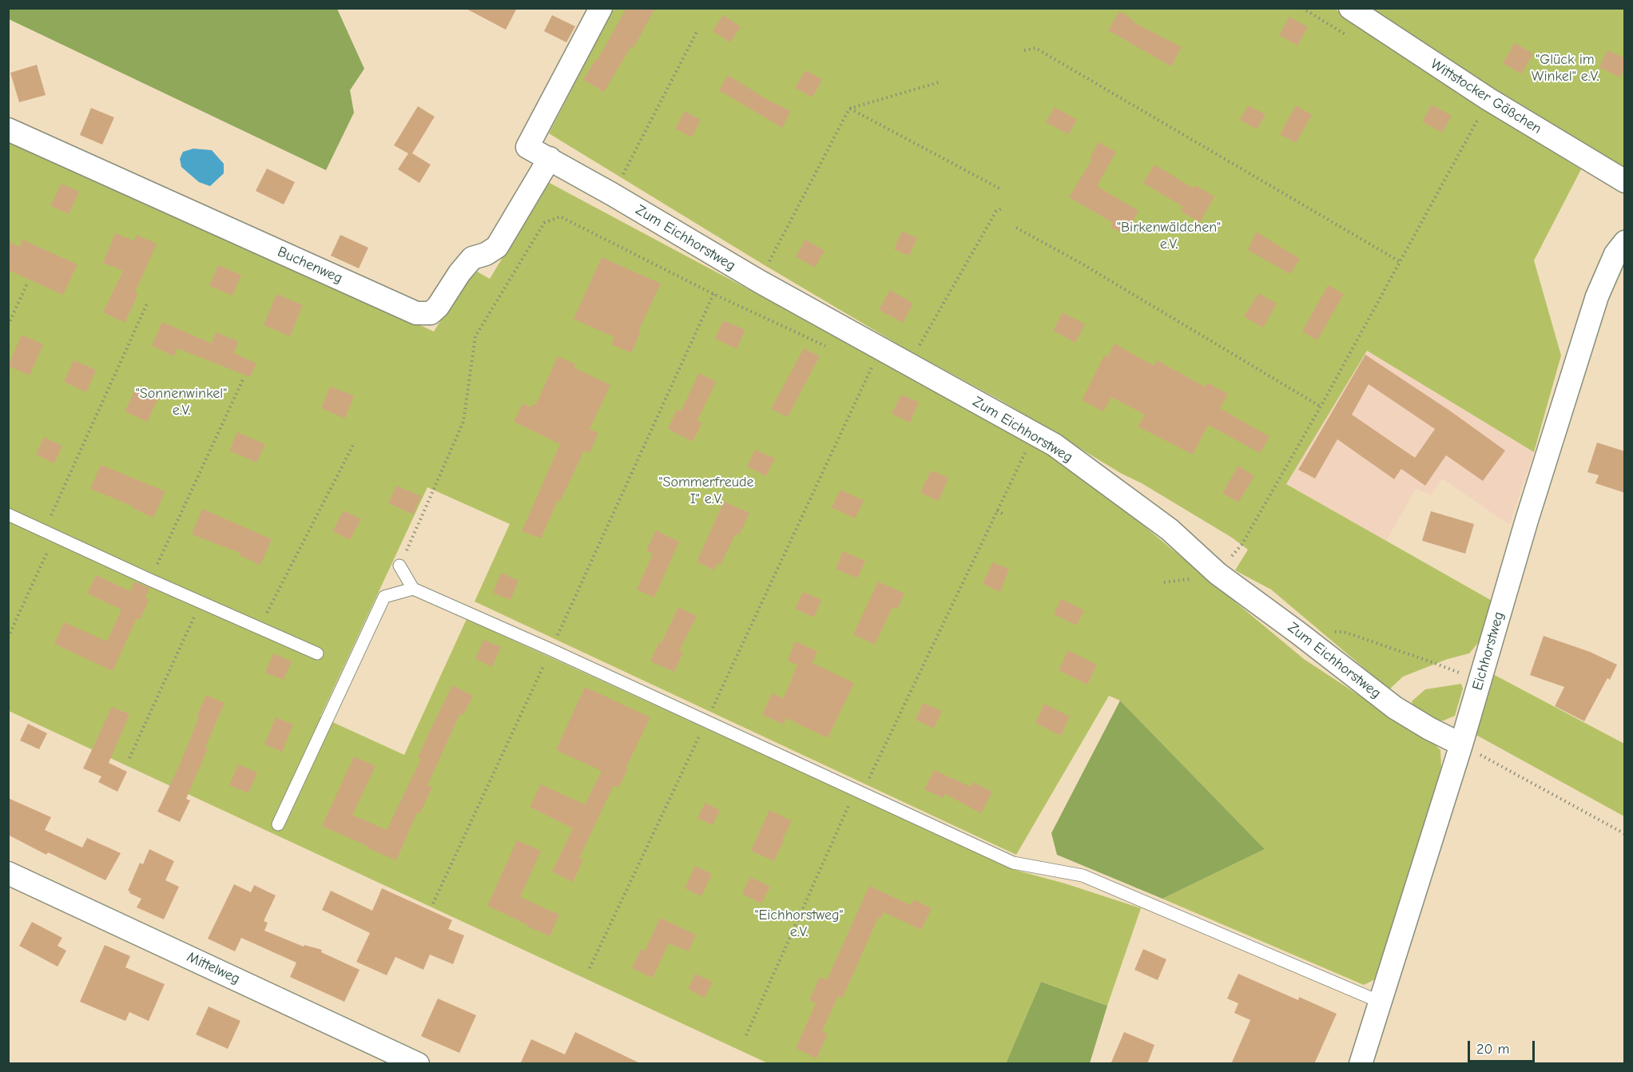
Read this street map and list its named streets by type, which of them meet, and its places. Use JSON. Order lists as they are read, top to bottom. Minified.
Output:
{"streets":{"street":["Wittstocker Gäßchen","Zum Eichhorstweg","Buchenweg","Eichhorstweg","Mittelweg"]},"crossings":[["Zum Eichhorstweg","Buchenweg"],["Zum Eichhorstweg","Eichhorstweg"]],"parks":["\"Glück im Winkel\" e.V.","\"Birkenwäldchen\" e.V.","\"Sonnenwinkel\" e.V.","\"Sommerfreude I\" e.V.","\"Eichhorstweg\" e.V."],"scale_bar":"20 m"}
